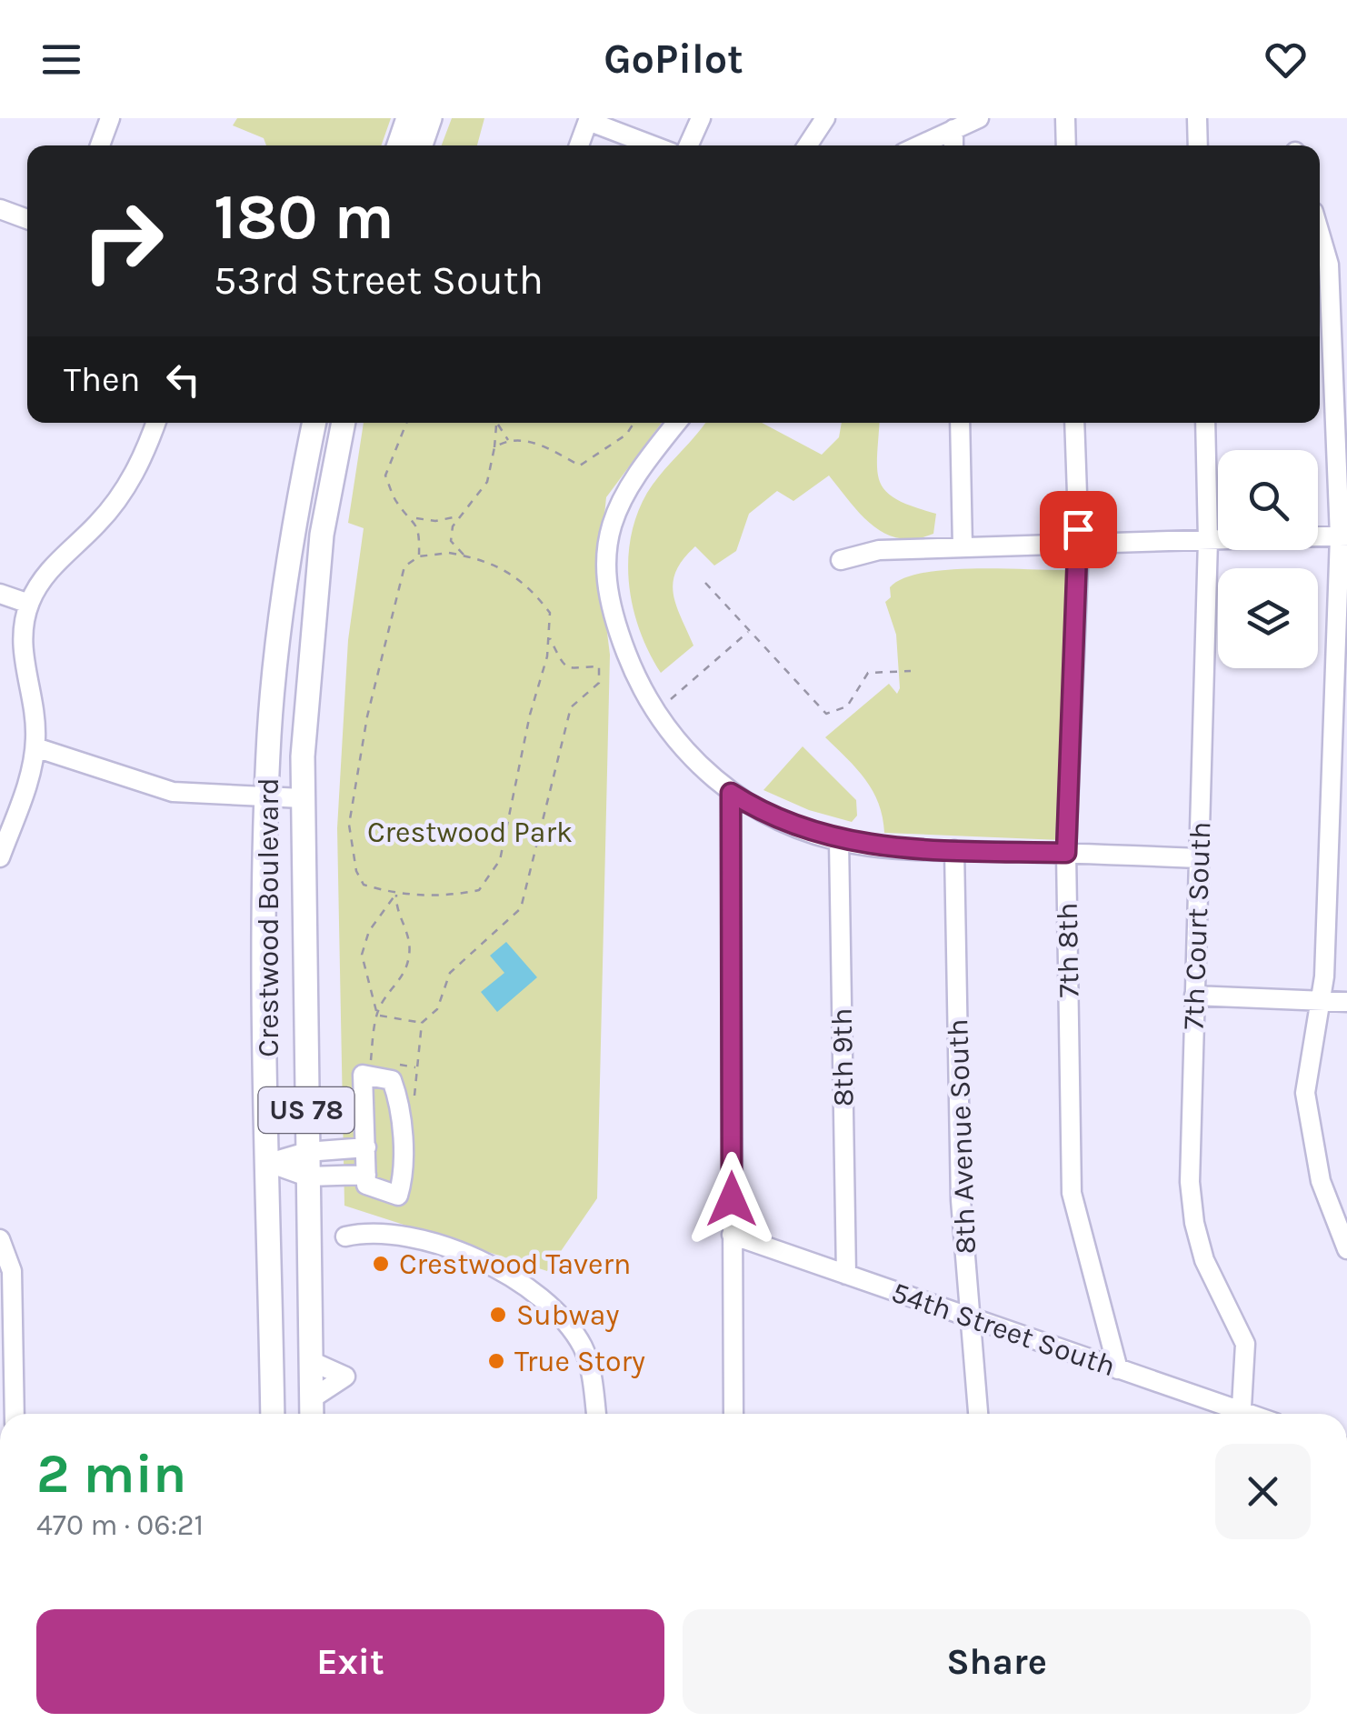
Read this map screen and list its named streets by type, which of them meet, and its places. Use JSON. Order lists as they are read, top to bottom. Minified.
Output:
{"streets":{"main road":["Crestwood Boulevard","US 78"],"street":["7th Court South","7th 8th","8th 9th","8th Avenue South","54th Street South"]},"crossings":[["7th 8th","54th Street South"],["8th 9th","54th Street South"],["8th Avenue South","54th Street South"]],"parks":["Crestwood Park"],"places":["Crestwood Tavern","Subway","True Story"],"page":{"header":"GoPilot","turn":["180 m","53rd Street South"],"then":"Then","heading":["2 min","470 m · 06:21"],"buttons":["Exit","Share"]}}
